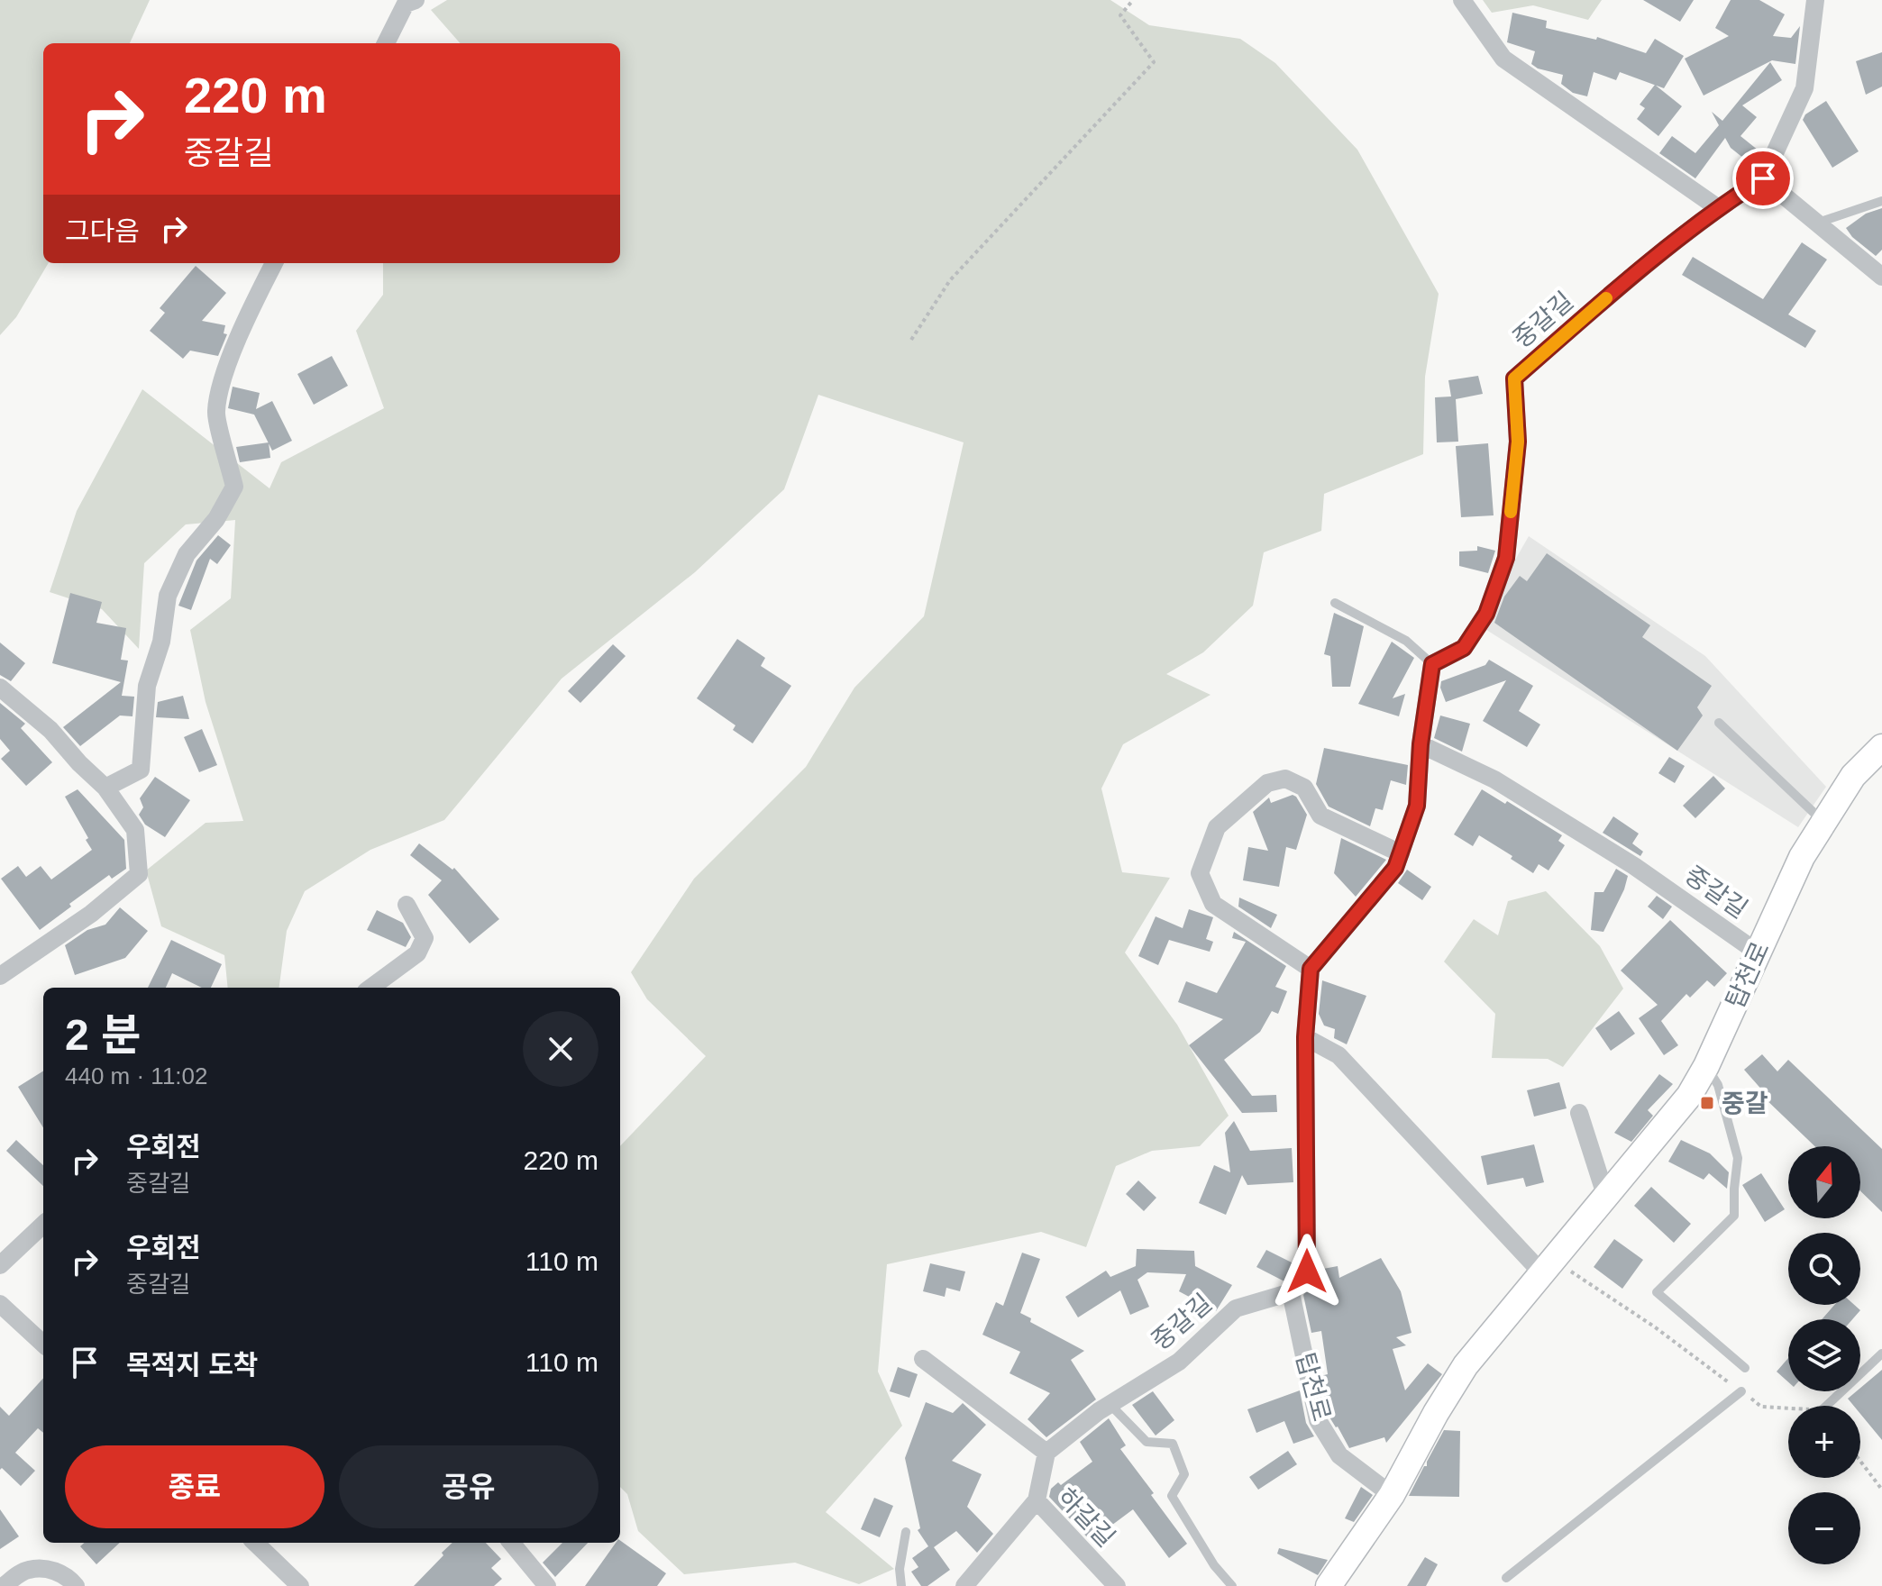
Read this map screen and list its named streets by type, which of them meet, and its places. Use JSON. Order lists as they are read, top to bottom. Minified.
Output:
{"streets":{"main road":["탑천로"],"street":["중갈길","하갈길"]},"crossings":[["중갈길","탑천로"]],"places":{"transit":["중갈"]},"north":"top","page":{"turn":["220 m","중갈길"],"then":"그다음","heading":["2 분","440 m · 11:02"],"list":[{"name":"우회전","note":"중갈길","value":"220 m"},{"name":"우회전","note":"중갈길","value":"110 m"},{"name":"목적지 도착","value":"110 m"}],"map_buttons":["+","−"],"buttons":["종료","공유"]}}
